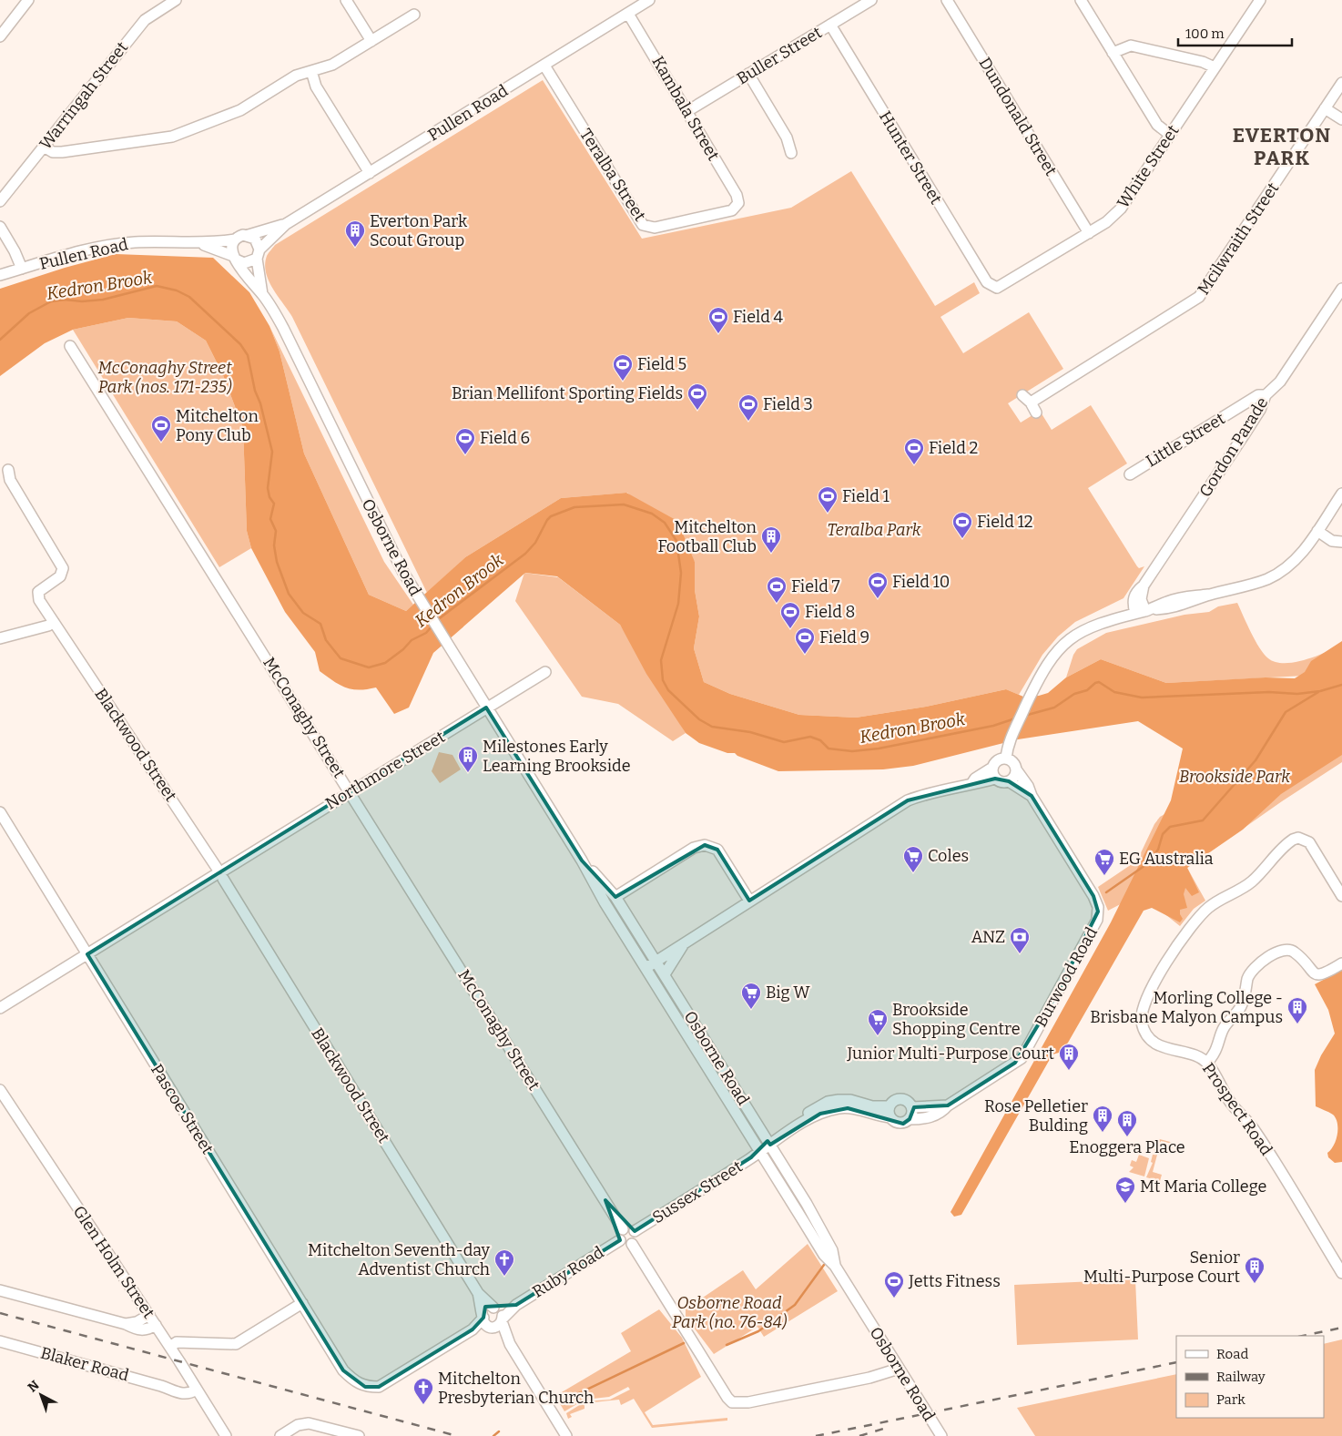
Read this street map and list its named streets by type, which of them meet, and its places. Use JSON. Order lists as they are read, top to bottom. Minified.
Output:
{"streets":{"street":["Buller Street","Warringah Street","Kambala Street","Pullen Road","Dundonald Street","Hunter Street","White Street","Teralba Street","Mcilwraith Street","Little Street","Gordon Parade","Osborne Road","McConaghy Street","Blackwood Street","Northmore Street","Burwood Road","Pascoe Street","Prospect Road","Sussex Street","Glen Holm Street","Ruby Road","Blaker Road"]},"crossings":[["Buller Street","Kambala Street"],["Buller Street","Hunter Street"],["Kambala Street","Pullen Road"],["Kambala Street","Teralba Street"],["Pullen Road","Teralba Street"],["Pullen Road","Osborne Road"],["Dundonald Street","White Street"],["Hunter Street","White Street"],["Little Street","Gordon Parade"],["Osborne Road","Northmore Street"],["Osborne Road","Sussex Street"],["McConaghy Street","Northmore Street"],["McConaghy Street","Sussex Street"],["McConaghy Street","Ruby Road"],["Blackwood Street","Northmore Street"],["Blackwood Street","Pascoe Street"],["Blackwood Street","Ruby Road"],["Northmore Street","Pascoe Street"],["Pascoe Street","Ruby Road"],["Sussex Street","Ruby Road"],["Glen Holm Street","Blaker Road"]],"districts":["EVERTON PARK"],"water":["Kedron Brook"],"parks":["McConaghy Street Park (nos. 171-235)","Teralba Park","Brookside Park","Osborne Road Park (no. 76-84)"],"places":{"building":["Everton Park Scout Group","Mitchelton Football Club","Milestones Early Learning Brookside","Morling College - Brisbane Malyon Campus","Junior Multi-Purpose Court","Rose Pelletier Bulding","Enoggera Place","Senior Multi-Purpose Court"],"sports":["Field 4","Field 5","Brian Mellifont Sporting Fields","Field 3","Mitchelton Pony Club","Field 6","Field 2","Field 1","Field 12","Field 10","Field 7","Field 8","Field 9","Jetts Fitness"],"supermarket":["Coles","EG Australia","Big W","Brookside Shopping Centre"],"bank":["ANZ"],"school or university":["Mt Maria College"],"church":["Mitchelton Seventh-day Adventist Church","Mitchelton Presbyterian Church"]},"legend":["Road","Railway","Park"],"scale_bar":"100 m","north":"top left"}
